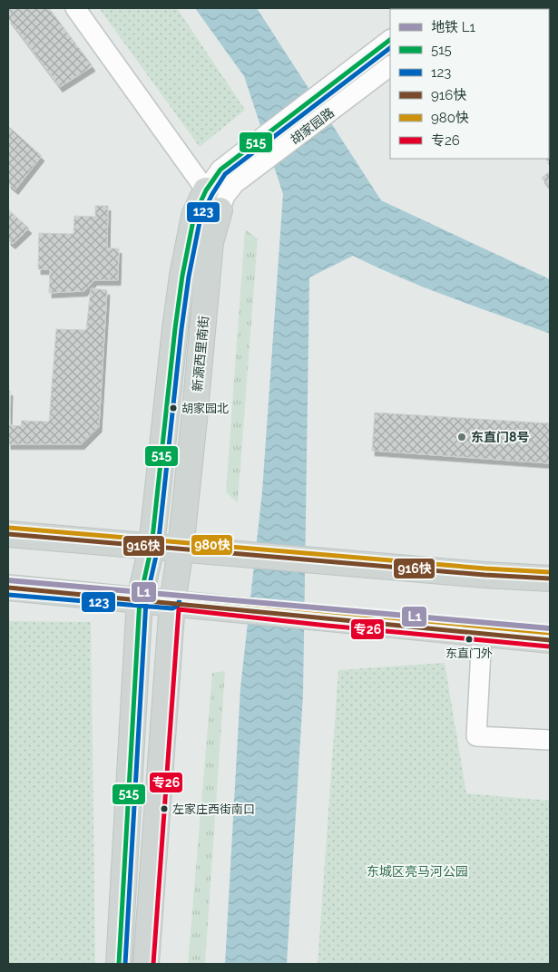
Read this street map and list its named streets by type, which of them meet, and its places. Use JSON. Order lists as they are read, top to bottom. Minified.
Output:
{"streets":{"main road":["新源西里南街"],"street":["胡家园路"]},"crossings":[["胡家园路","新源西里南街"]],"parks":["东城区亮马河公园"],"places":["胡家园北","东直门8号","东直门外","左家庄西街南口"],"lines":["transit line 515","transit line 123","transit line 980快","transit line 916快","metro line L1","transit line 专26"],"legend":["地铁 L1","515","123","916快","980快","专26"]}
